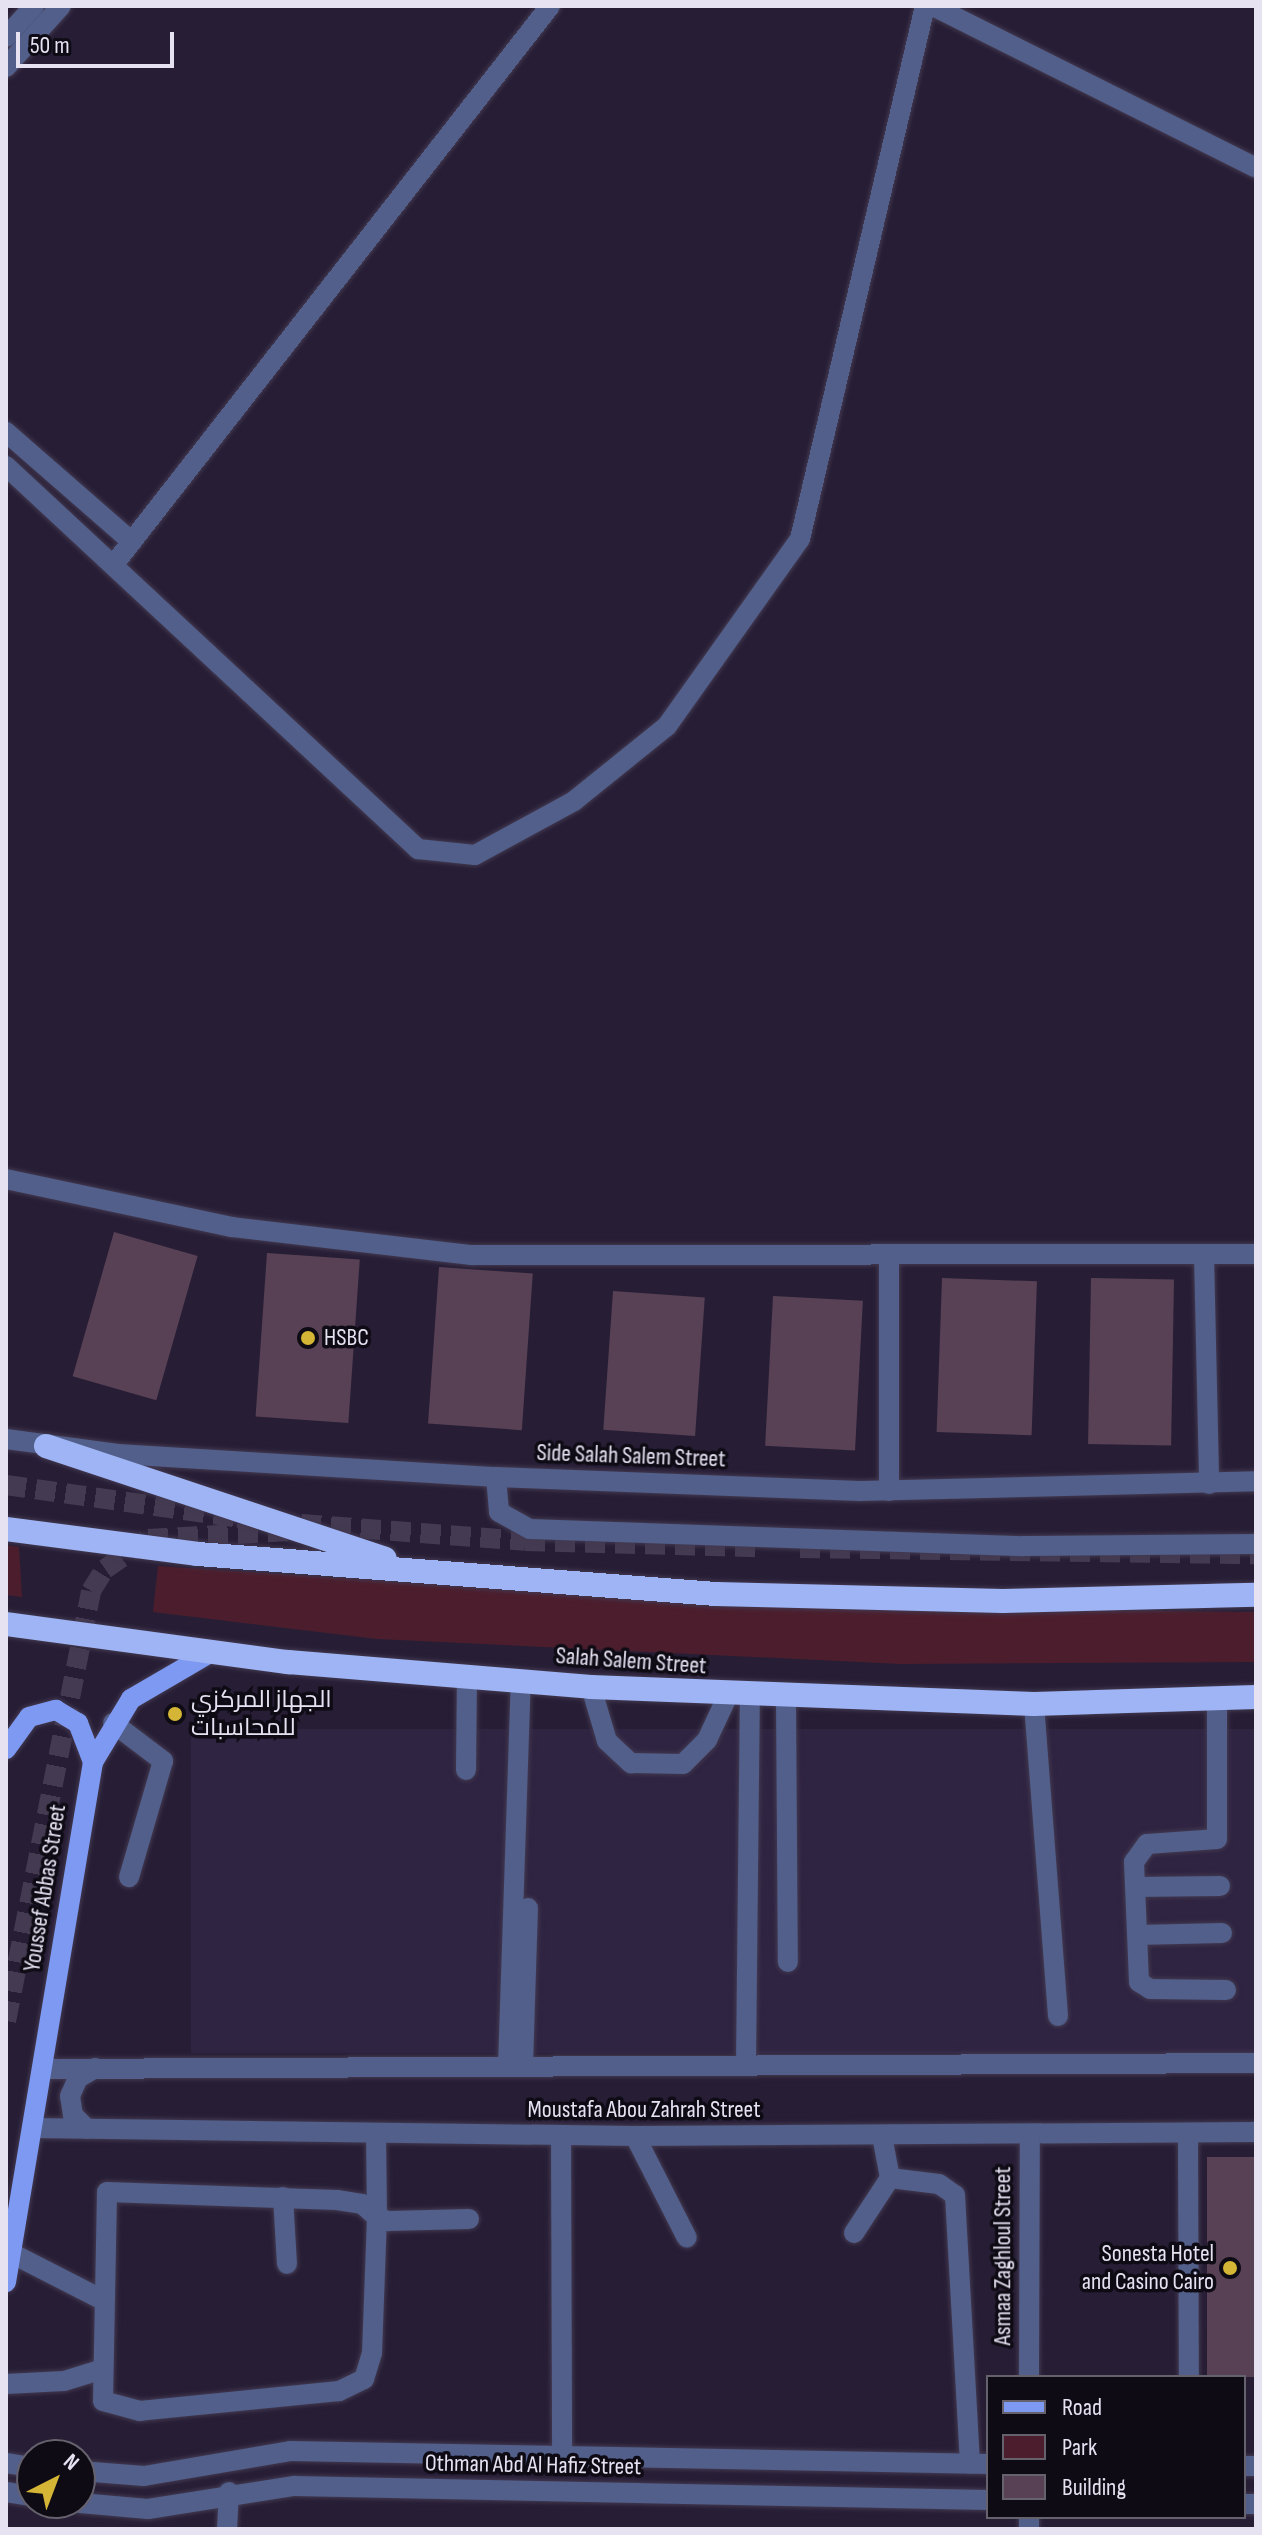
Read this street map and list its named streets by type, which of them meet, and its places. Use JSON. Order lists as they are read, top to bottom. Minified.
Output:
{"streets":{"highway":["Salah Salem Street"],"main road":["Youssef Abbas Street"],"street":["Side Salah Salem Street","Moustafa Abou Zahrah Street","Asmaa Zaghloul Street","Othman Abd Al Hafiz Street"]},"crossings":[["Salah Salem Street","Youssef Abbas Street"],["Youssef Abbas Street","Moustafa Abou Zahrah Street"],["Moustafa Abou Zahrah Street","Asmaa Zaghloul Street"]],"places":["HSBC","الجهاز المركزي للمحاسبات","Sonesta Hotel and Casino Cairo"],"legend":["Road","Park","Building"],"scale_bar":"50 m","north":"top right"}
